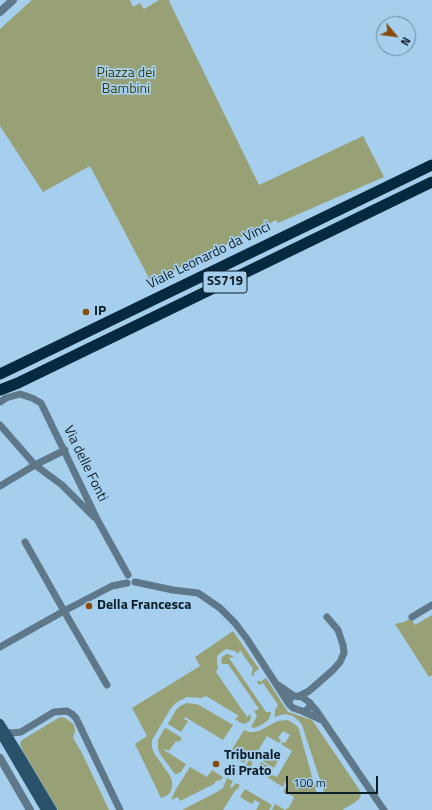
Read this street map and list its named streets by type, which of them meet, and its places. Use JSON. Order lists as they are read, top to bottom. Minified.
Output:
{"streets":{"highway":["Viale Leonardo da Vinci","SS719"],"street":["Via delle Fonti"]},"parks":["Piazza dei Bambini"],"places":["IP","Della Francesca","Tribunale di Prato"],"scale_bar":"100 m","north":"bottom right"}
